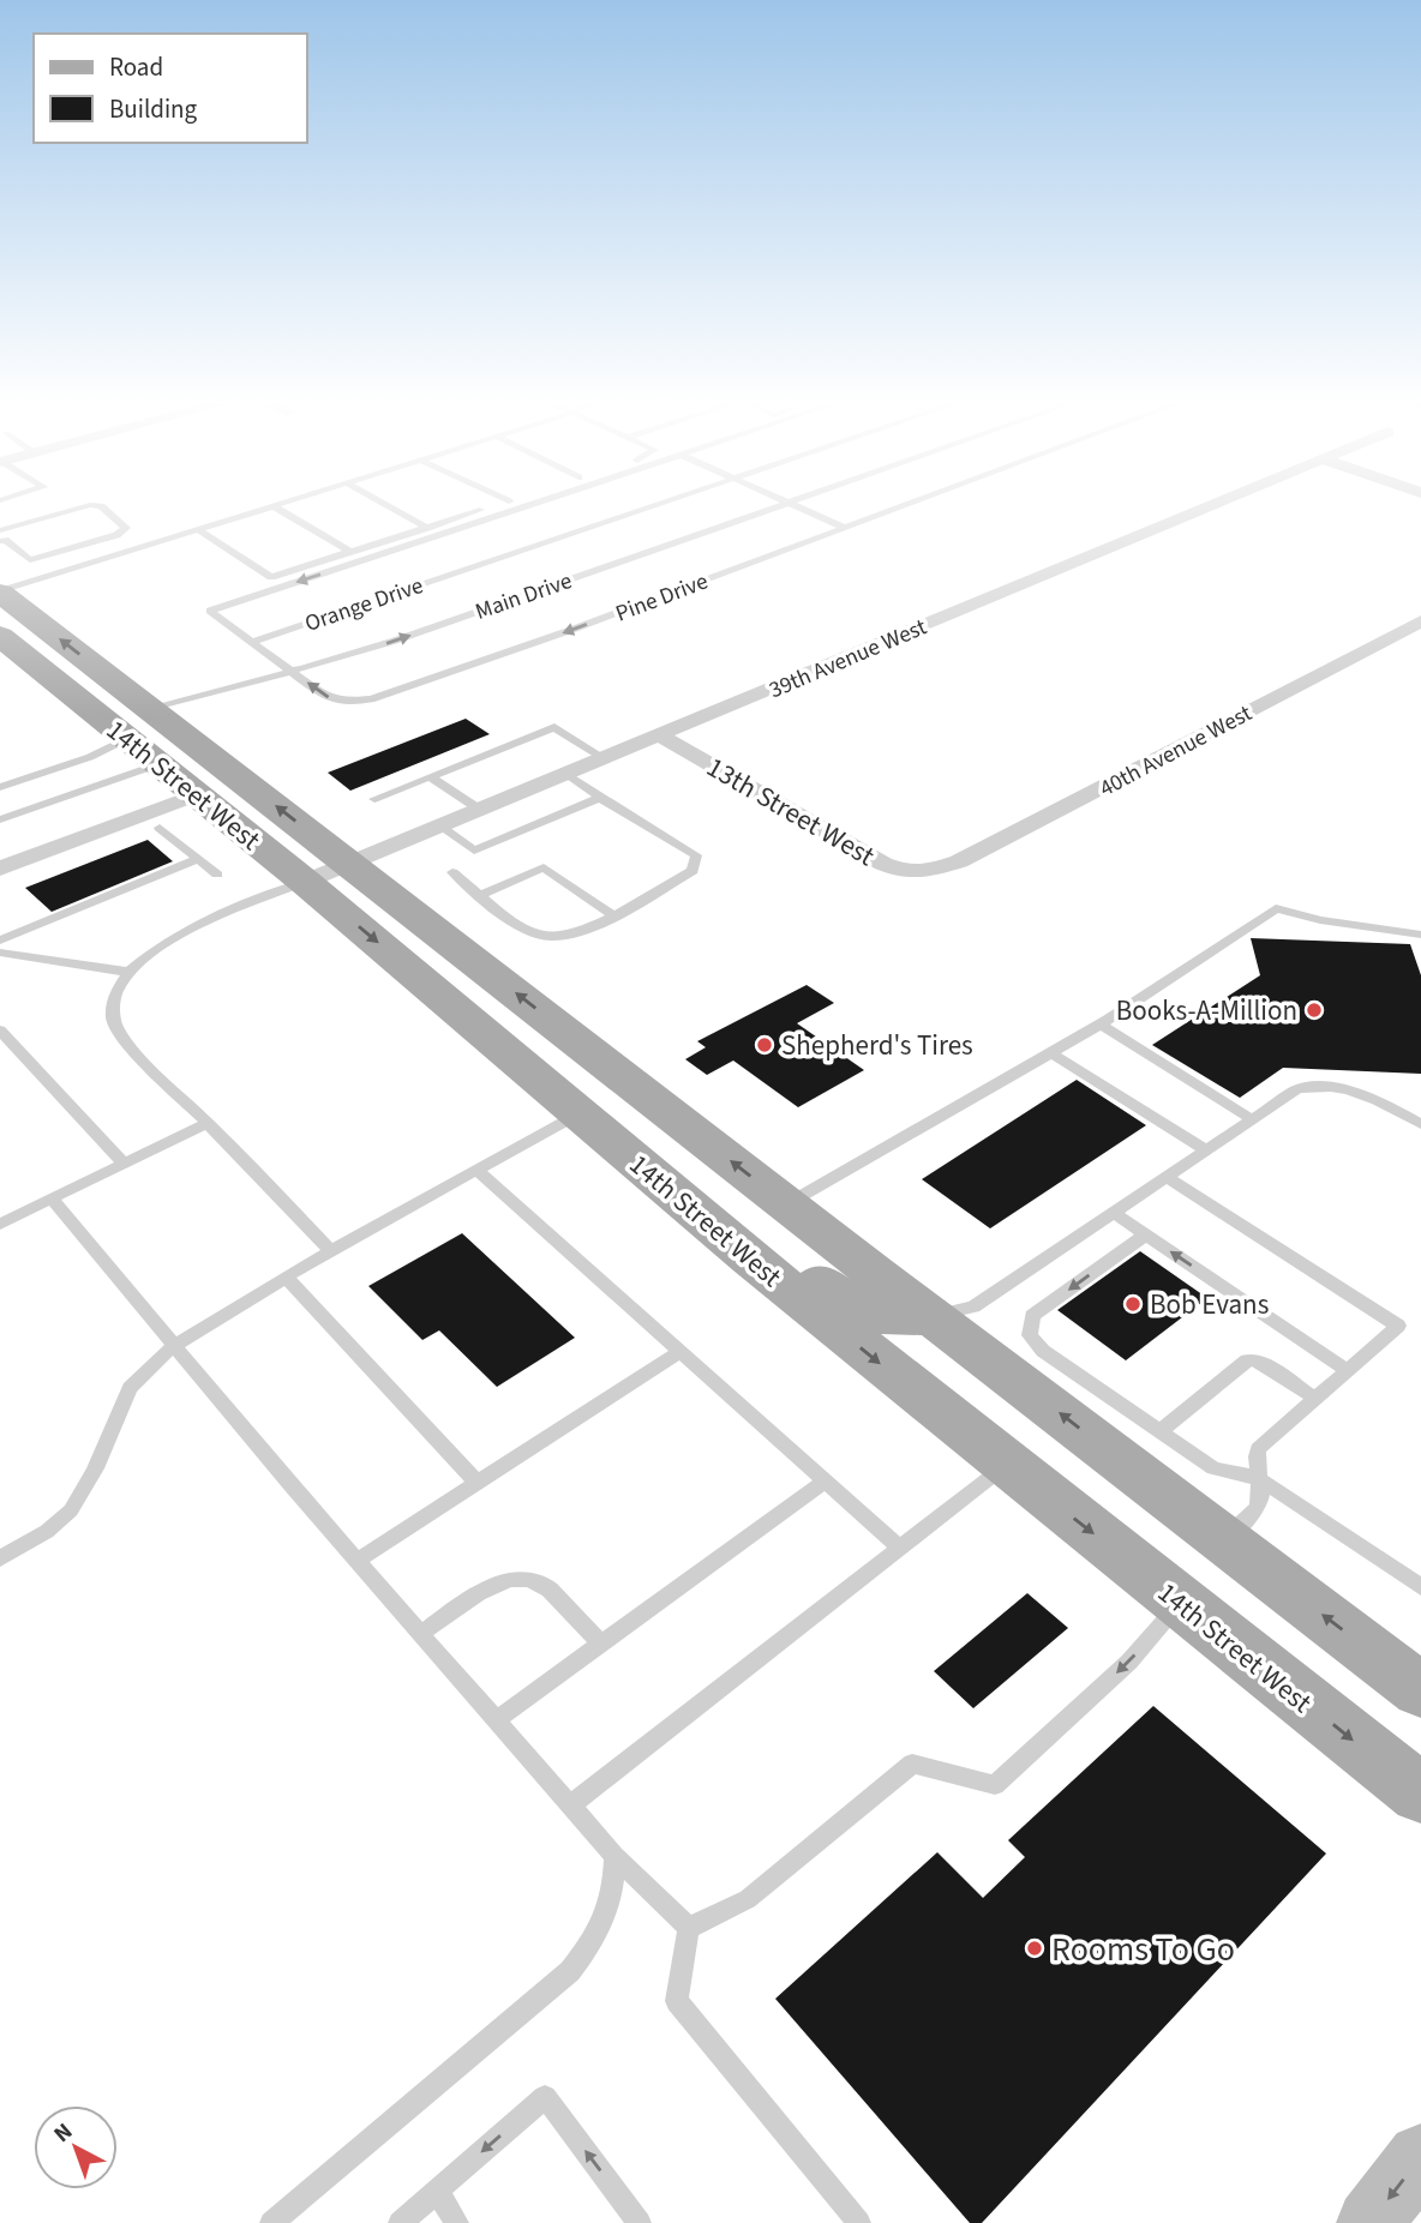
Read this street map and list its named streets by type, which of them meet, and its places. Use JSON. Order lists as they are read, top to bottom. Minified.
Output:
{"streets":{"main road":["14th Street West"],"street":["39th Avenue West","40th Avenue West","13th Street West"],"lane":["Main Drive","Pine Drive","Orange Drive"]},"crossings":[["Main Drive","Pine Drive"],["Main Drive","14th Street West"],["39th Avenue West","14th Street West"],["39th Avenue West","13th Street West"],["40th Avenue West","13th Street West"]],"one_way":["Pine Drive"],"places":["Books-A-Million","Shepherd's Tires","Bob Evans","Rooms To Go"],"legend":["Road","Building"],"north":"top left"}
